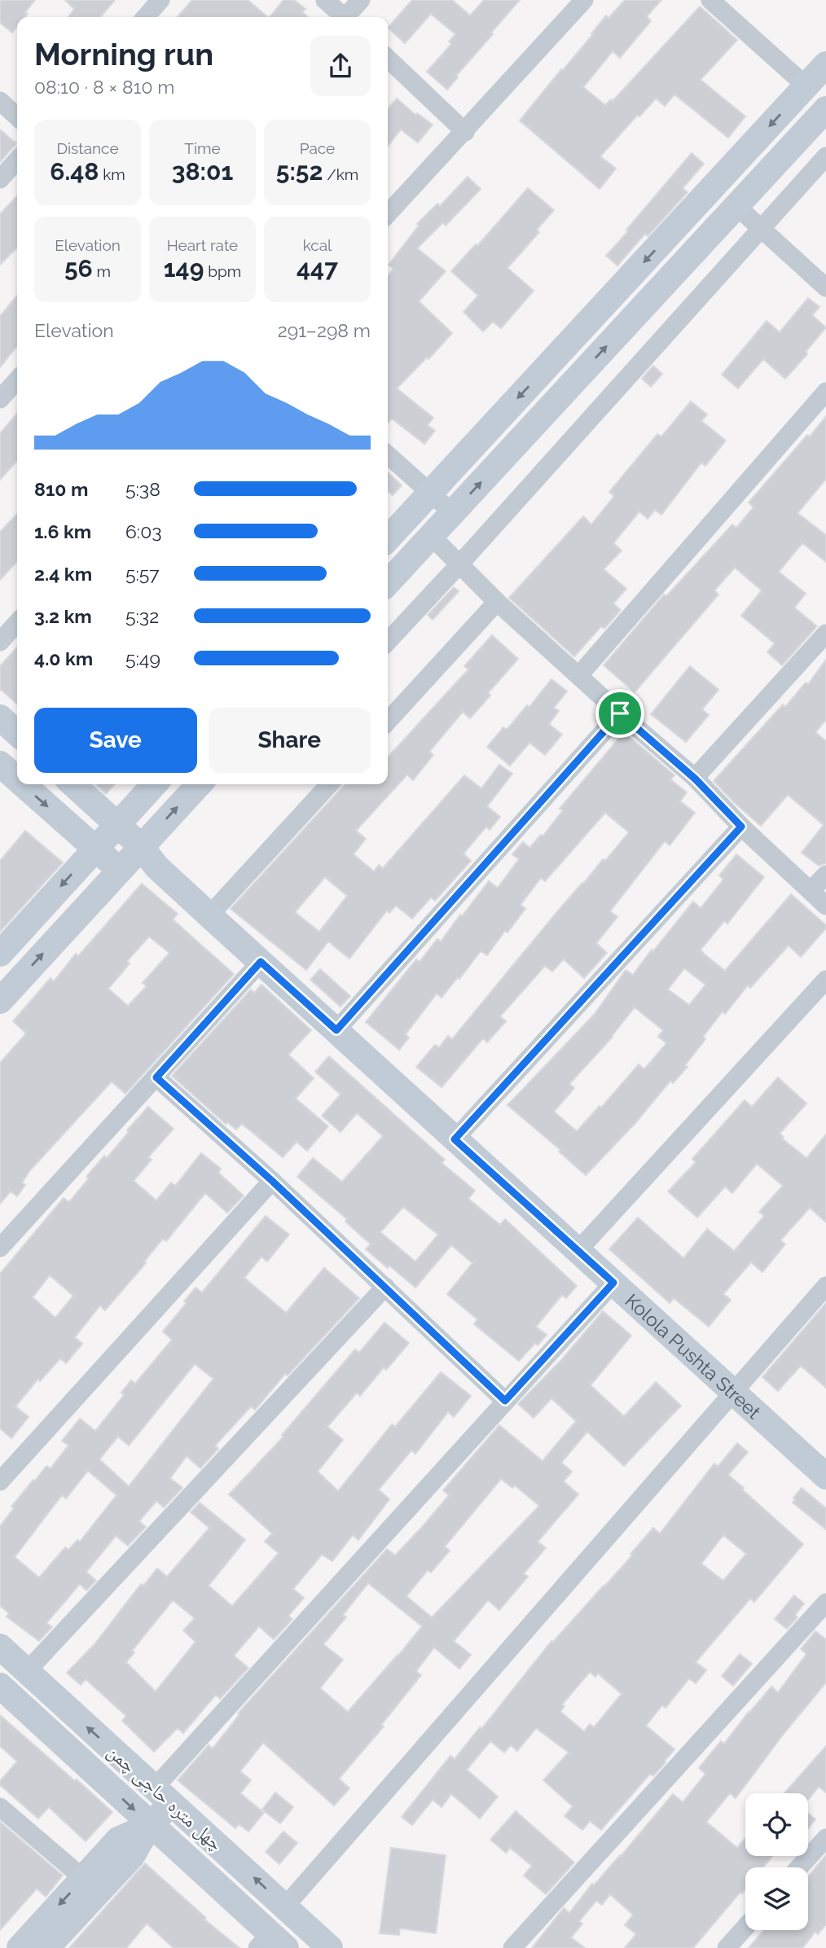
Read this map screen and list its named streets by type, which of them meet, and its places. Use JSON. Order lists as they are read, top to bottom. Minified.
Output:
{"streets":{"main road":["Kolola Pushta Street","چهل متره حاجی چمن"]},"page":{"heading":["Morning run","08:10 · 8 × 810 m"],"stats":[["Distance","6.48 km"],["Time","38:01"],["Pace","5:52 /km"],["Elevation","56 m"],["Heart rate","149 bpm"],["kcal","447"]],"chart":["Elevation","291–298 m"],"list":[{"name":"810 m","note":"5:38"},{"name":"1.6 km","note":"6:03"},{"name":"2.4 km","note":"5:57"},{"name":"3.2 km","note":"5:32"},{"name":"4.0 km","note":"5:49"}],"buttons":["Save","Share"]}}
